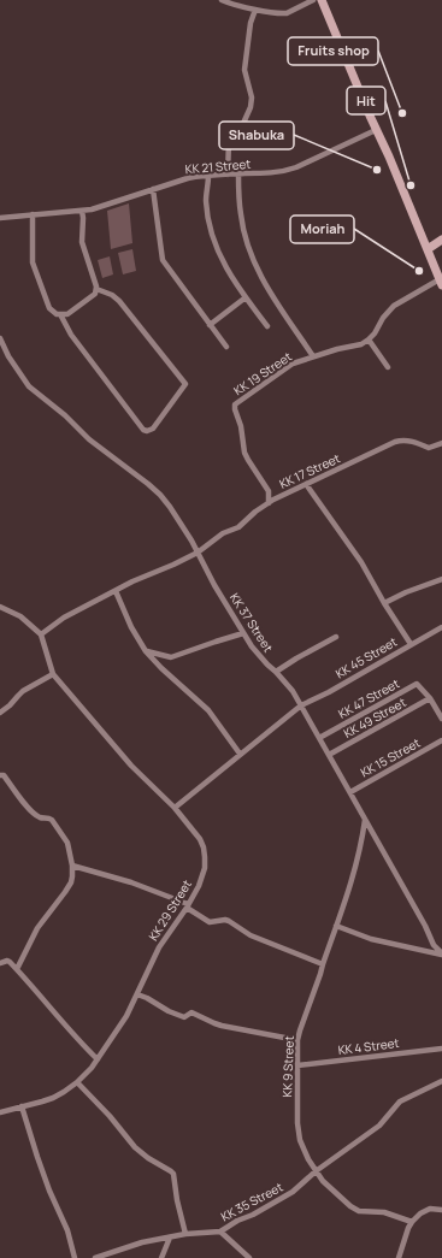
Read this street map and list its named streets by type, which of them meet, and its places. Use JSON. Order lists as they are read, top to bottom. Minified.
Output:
{"streets":{"street":["KK 21 Street","KK 19 Street","KK 17 Street","KK 37 Street","KK 45 Street","KK 47 Street","KK 49 Street","KK 15 Street","KK 29 Street","KK 4 Street","KK 9 Street","KK 35 Street"]},"crossings":[["KK 19 Street","KK 17 Street"],["KK 17 Street","KK 37 Street"],["KK 17 Street","KK 29 Street"],["KK 37 Street","KK 45 Street"],["KK 37 Street","KK 47 Street"],["KK 37 Street","KK 49 Street"],["KK 37 Street","KK 15 Street"],["KK 37 Street","KK 9 Street"],["KK 45 Street","KK 29 Street"],["KK 47 Street","KK 49 Street"],["KK 4 Street","KK 9 Street"],["KK 9 Street","KK 35 Street"]],"places":["Fruits shop","Shabuka","Hit","Moriah"]}
